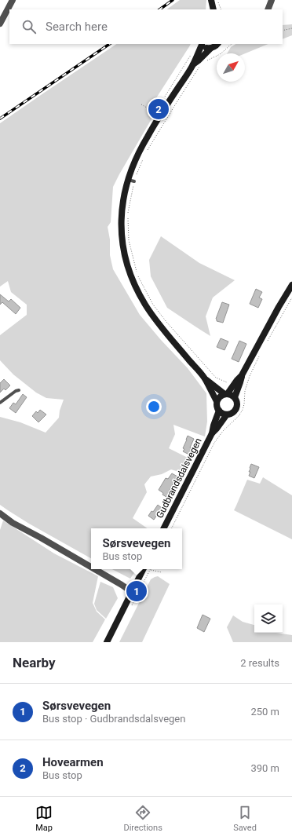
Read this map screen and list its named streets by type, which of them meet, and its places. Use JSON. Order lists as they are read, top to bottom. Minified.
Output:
{"streets":{"main road":["Gudbrandsdalsvegen"]},"north":"top right","page":{"search":"Search here","pins":["2","1"],"popup":["Sørsvevegen","Bus stop"],"heading":["Nearby","2 results"],"list":[{"mark":"1","name":"Sørsvevegen","note":"Bus stop · Gudbrandsdalsvegen","value":"250 m"},{"mark":"2","name":"Hovearmen","note":"Bus stop","value":"390 m"}],"nav":["Map","Directions","Saved"]}}
